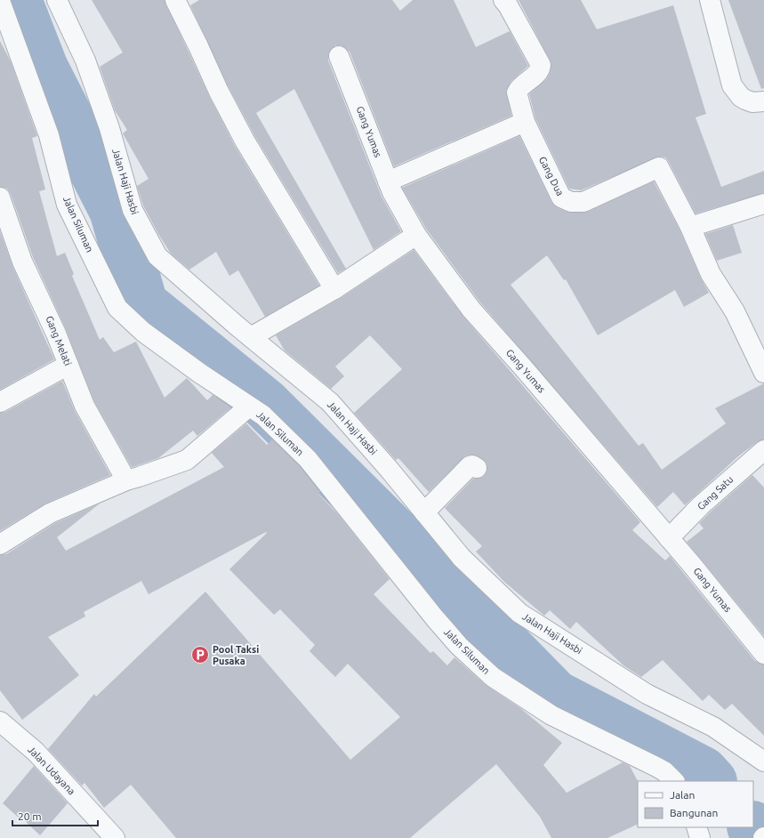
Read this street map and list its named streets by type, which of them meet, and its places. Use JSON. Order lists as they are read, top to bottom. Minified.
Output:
{"streets":{"street":["Gang Yumas","Gang Dua","Jalan Haji Hasbi","Jalan Siluman","Gang Melati","Gang Satu","Jalan Udayana"]},"crossings":[["Gang Yumas","Gang Satu"]],"places":{"parking":["Pool Taksi Pusaka"]},"legend":["Jalan","Bangunan"],"scale_bar":"20 m"}
